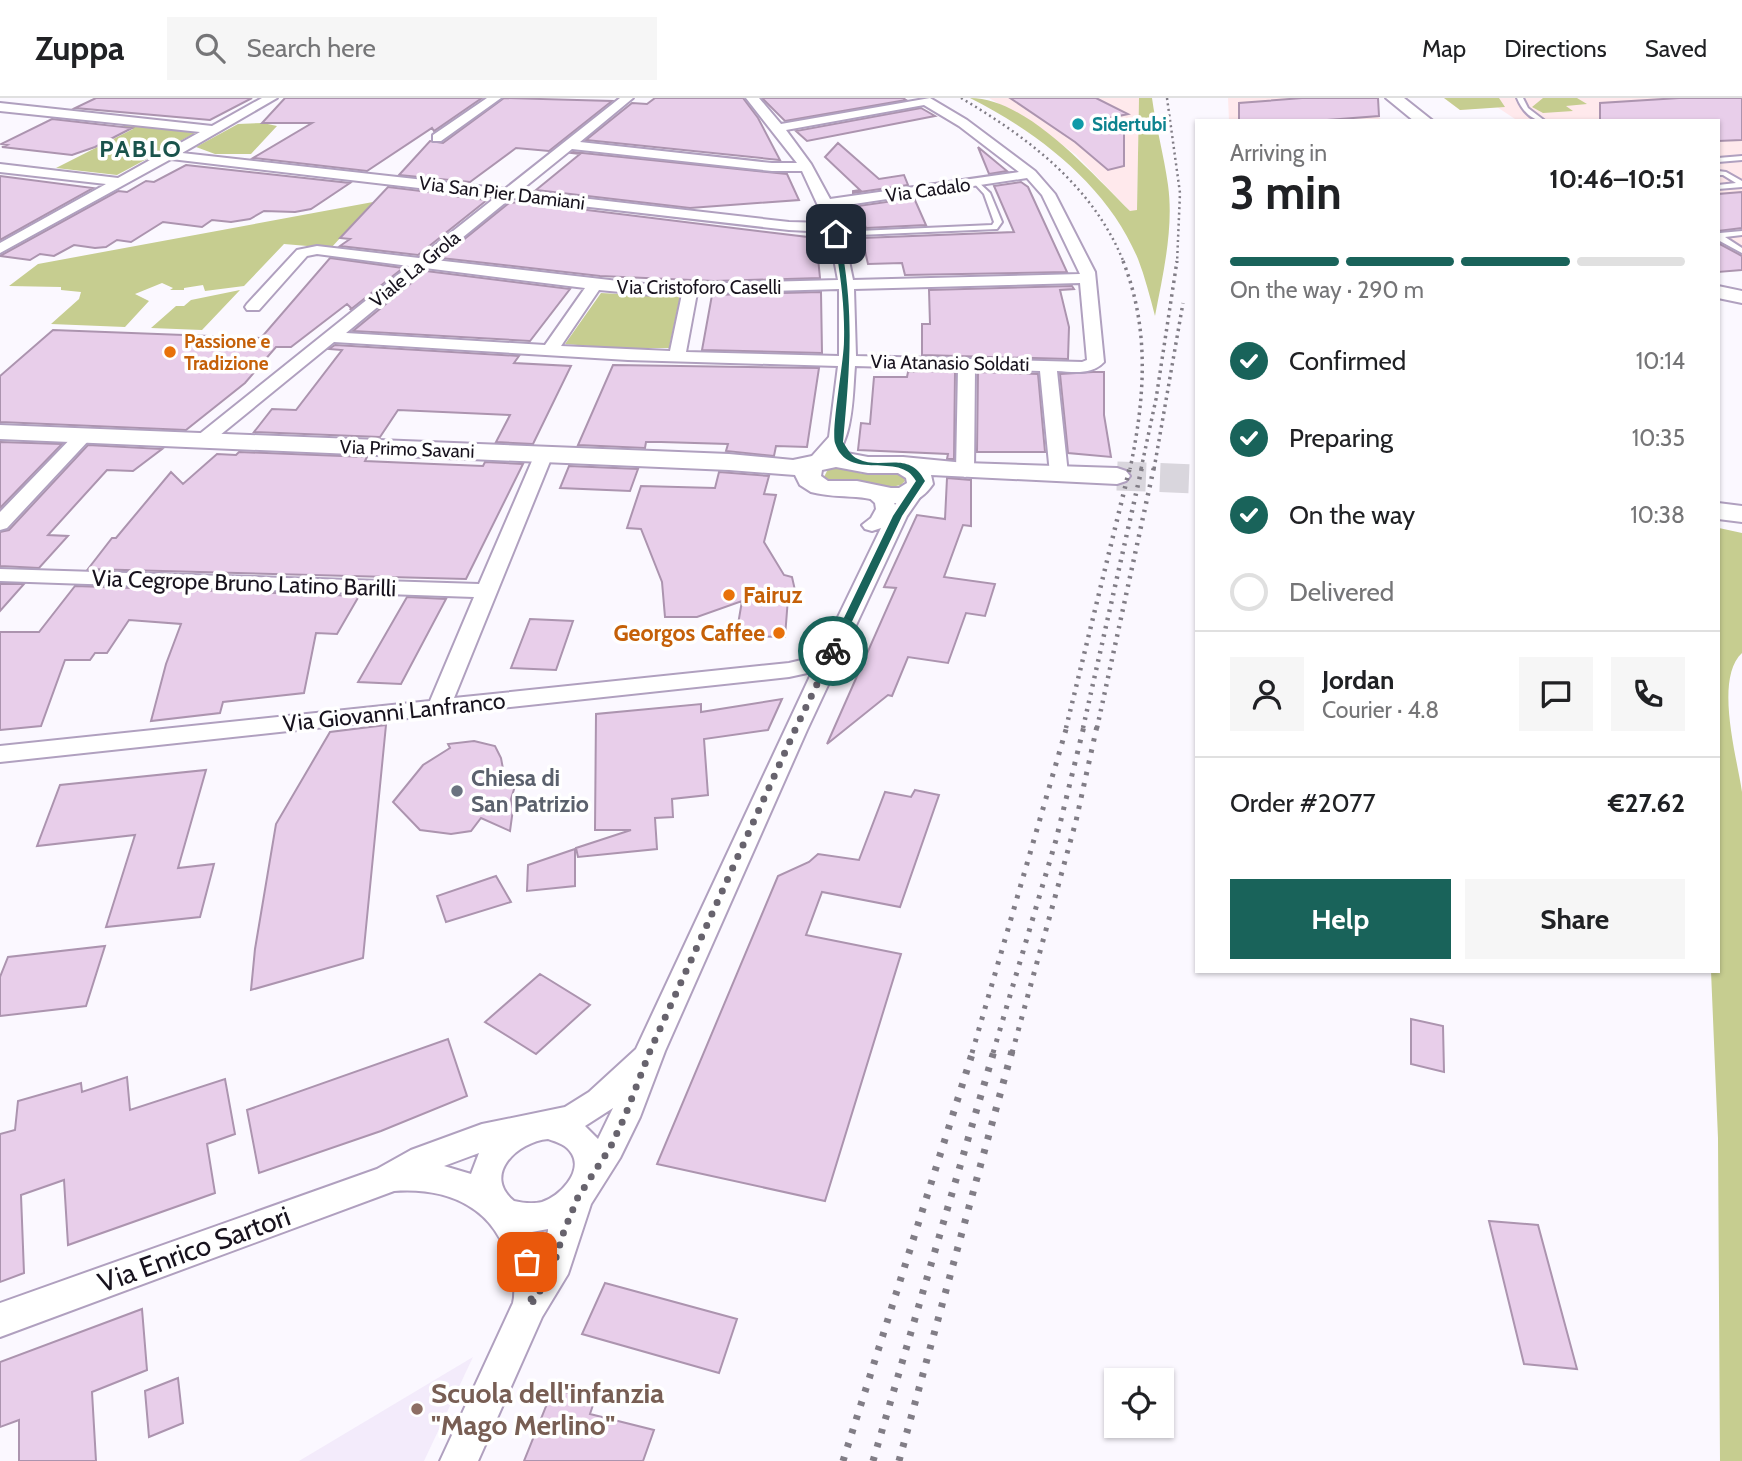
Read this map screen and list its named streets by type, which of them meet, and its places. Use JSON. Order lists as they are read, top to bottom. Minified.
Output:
{"streets":{"street":["Via Cadalo","Via San Pier Damiani","Viale La Grola","Via Cristoforo Caselli","Via Atanasio Soldati","Via Primo Savani","Via Cegrope Bruno Latino Barilli","Via Giovanni Lanfranco","Via Enrico Sartori"]},"crossings":[["Via San Pier Damiani","Viale La Grola"],["Viale La Grola","Via Cristoforo Caselli"],["Viale La Grola","Via Primo Savani"],["Via Cristoforo Caselli","Via Atanasio Soldati"]],"districts":["PABLO"],"places":["Sidertubi","Passione e Tradizione","Fairuz","Georgos Caffee","Chiesa di San Patrizio","Scuola dell'infanzia \"Mago Merlino\""],"page":{"header":"Zuppa","search":"Search here","nav":["Map","Directions","Saved"],"heading":["3 min","Arriving in","10:46–10:51"],"panel":["Jordan","Courier · 4.8","Order #2077","€27.62"],"bar":"On the way · 290 m","list":[["Confirmed","10:14"],["Preparing","10:35"],["On the way","10:38"],"Delivered"],"buttons":["Help","Share"]}}
